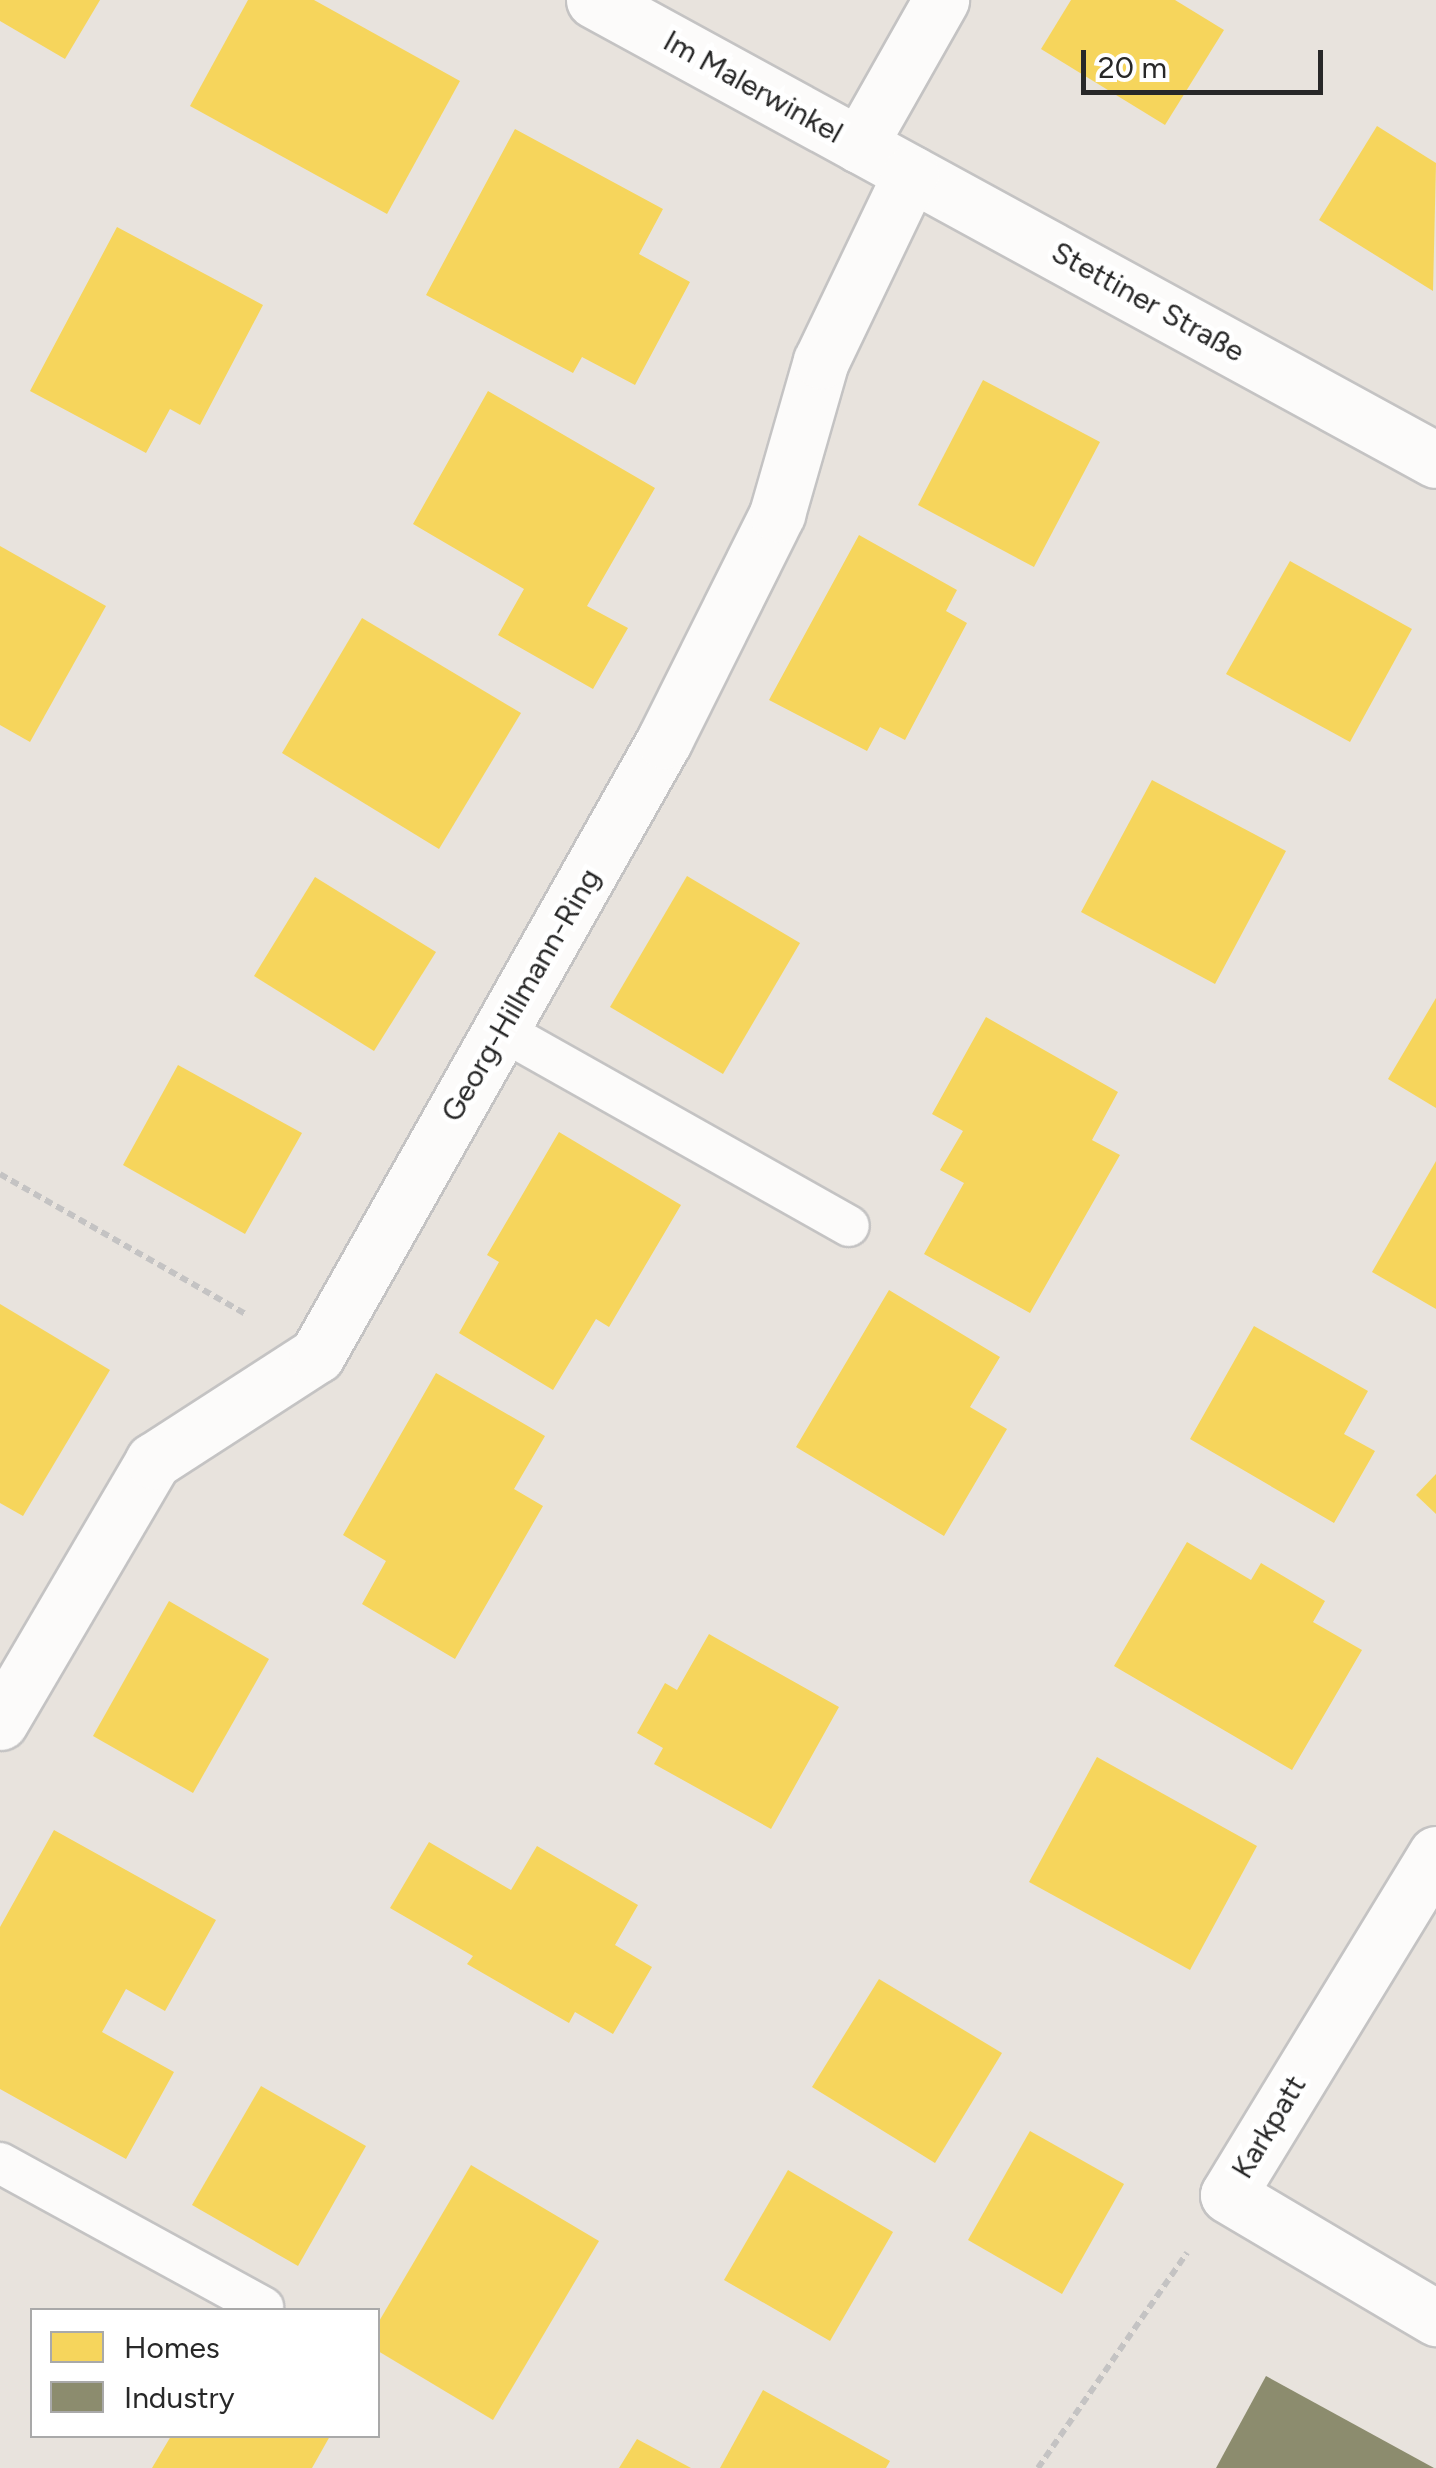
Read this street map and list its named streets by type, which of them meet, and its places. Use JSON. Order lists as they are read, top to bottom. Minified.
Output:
{"streets":{"street":["Im Malerwinkel","Stettiner Straße","Georg-Hillmann-Ring","Karkpatt"]},"crossings":[["Im Malerwinkel","Stettiner Straße"],["Stettiner Straße","Georg-Hillmann-Ring"]],"legend":["Homes","Industry"],"scale_bar":"20 m"}
